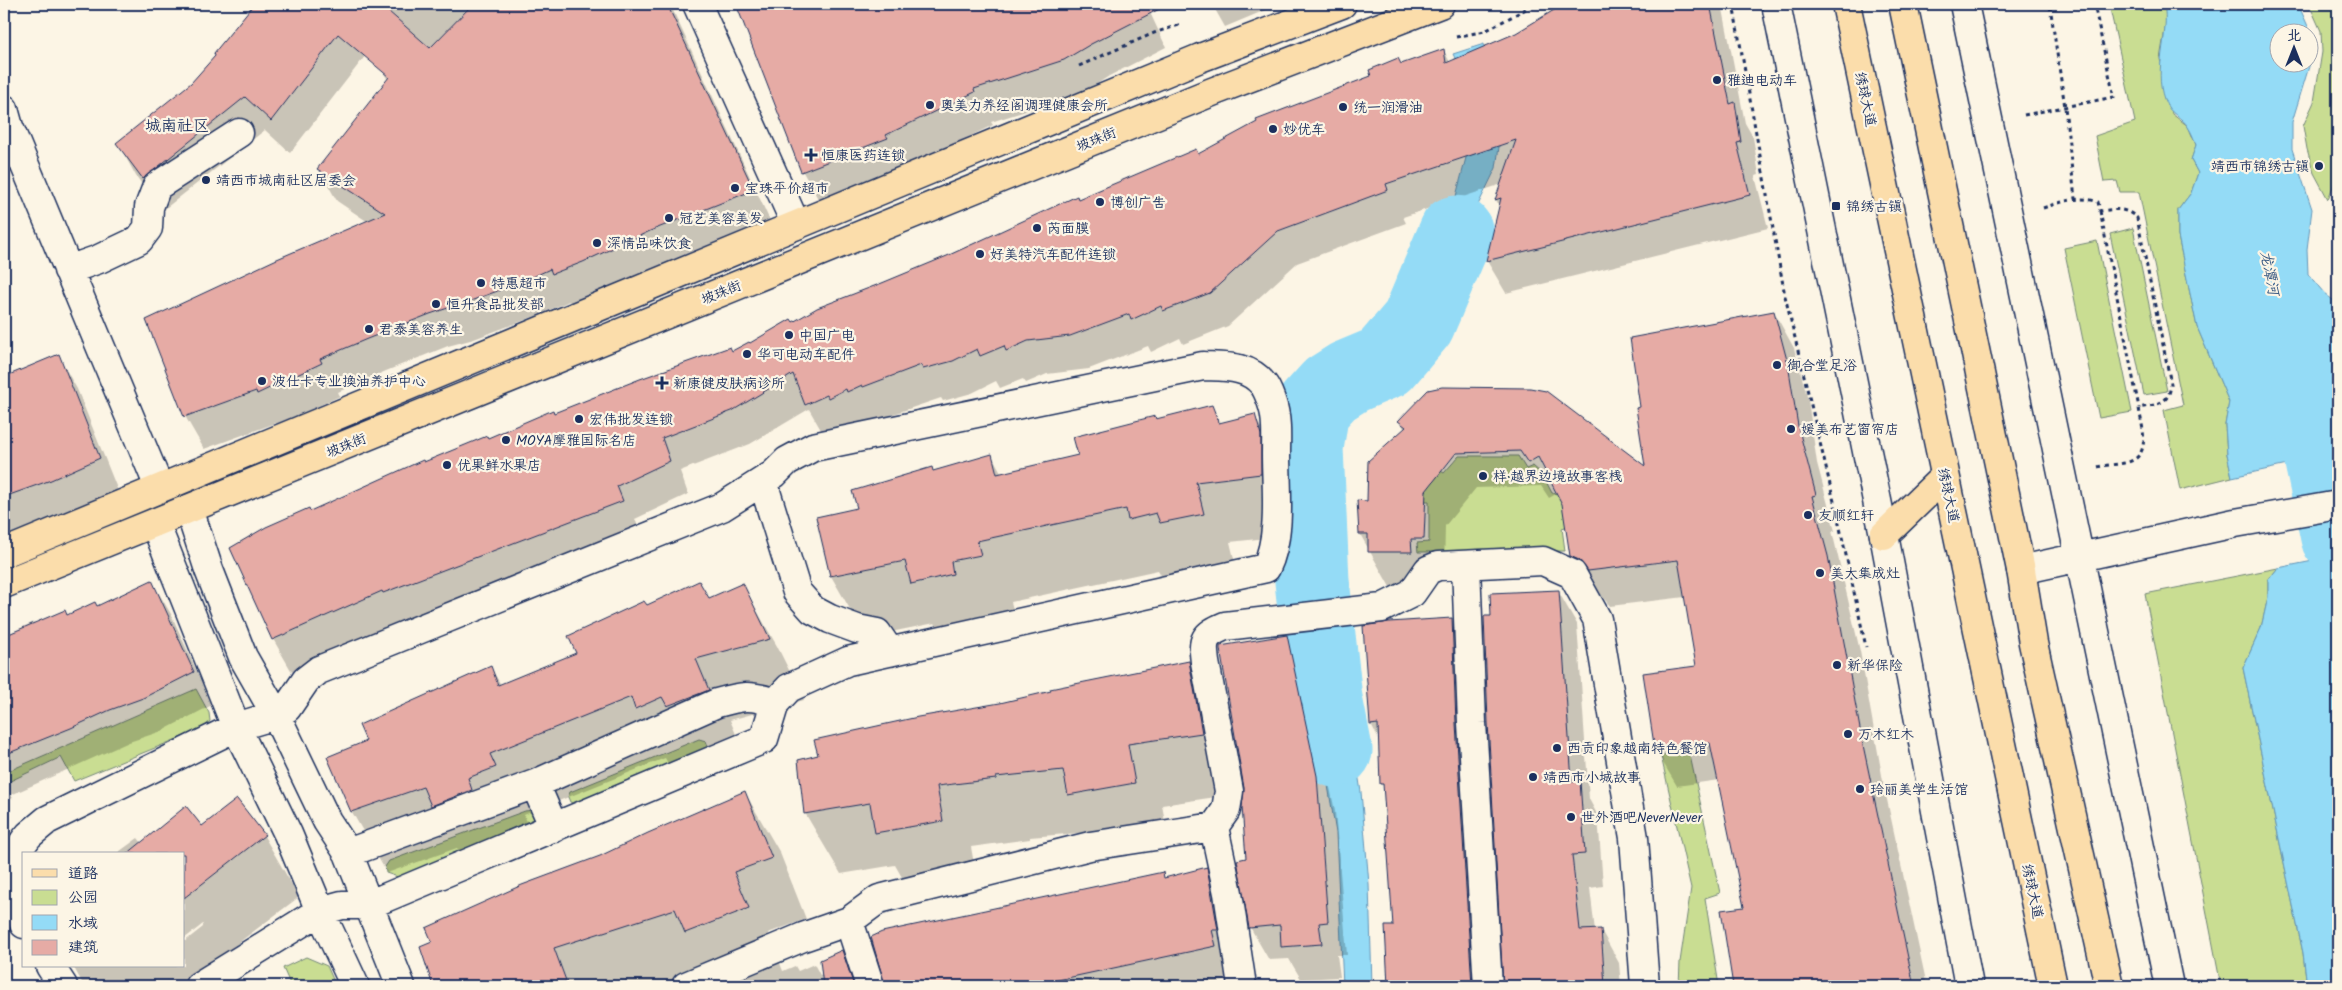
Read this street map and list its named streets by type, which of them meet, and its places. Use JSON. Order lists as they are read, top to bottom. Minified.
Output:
{"streets":{"main road":["绣球大道","坡珠街"]},"districts":["城南社区"],"water":["龙潭河"],"places":{"other":["雅迪电动车","奥美力养经阁调理健康会所","统一润滑油","妙优车","靖西市锦绣古镇","靖西市城南社区居委会","宝珠平价超市","博创广告","冠艺美容美发","芮面膜","深情品味饮食","好美特汽车配件连锁","特惠超市","恒升食品批发部","君泰美容养生","中国广电","华可电动车配件","御合堂足浴","波仕卡专业换油养护中心","宏伟批发连锁","媛美布艺窗帘店","MOYA摩雅国际名店","优果鲜水果店","样·越界边境故事客栈","友顺红轩","美大集成灶","新华保险","万木红木","西贡印象越南特色餐馆","靖西市小城故事","玲丽美学生活馆","世外酒吧NeverNever"],"health":["恒康医药连锁","新康健皮肤病诊所"],"transit":["锦绣古镇"]},"legend":["道路","公园","水域","建筑"],"north":"top"}
